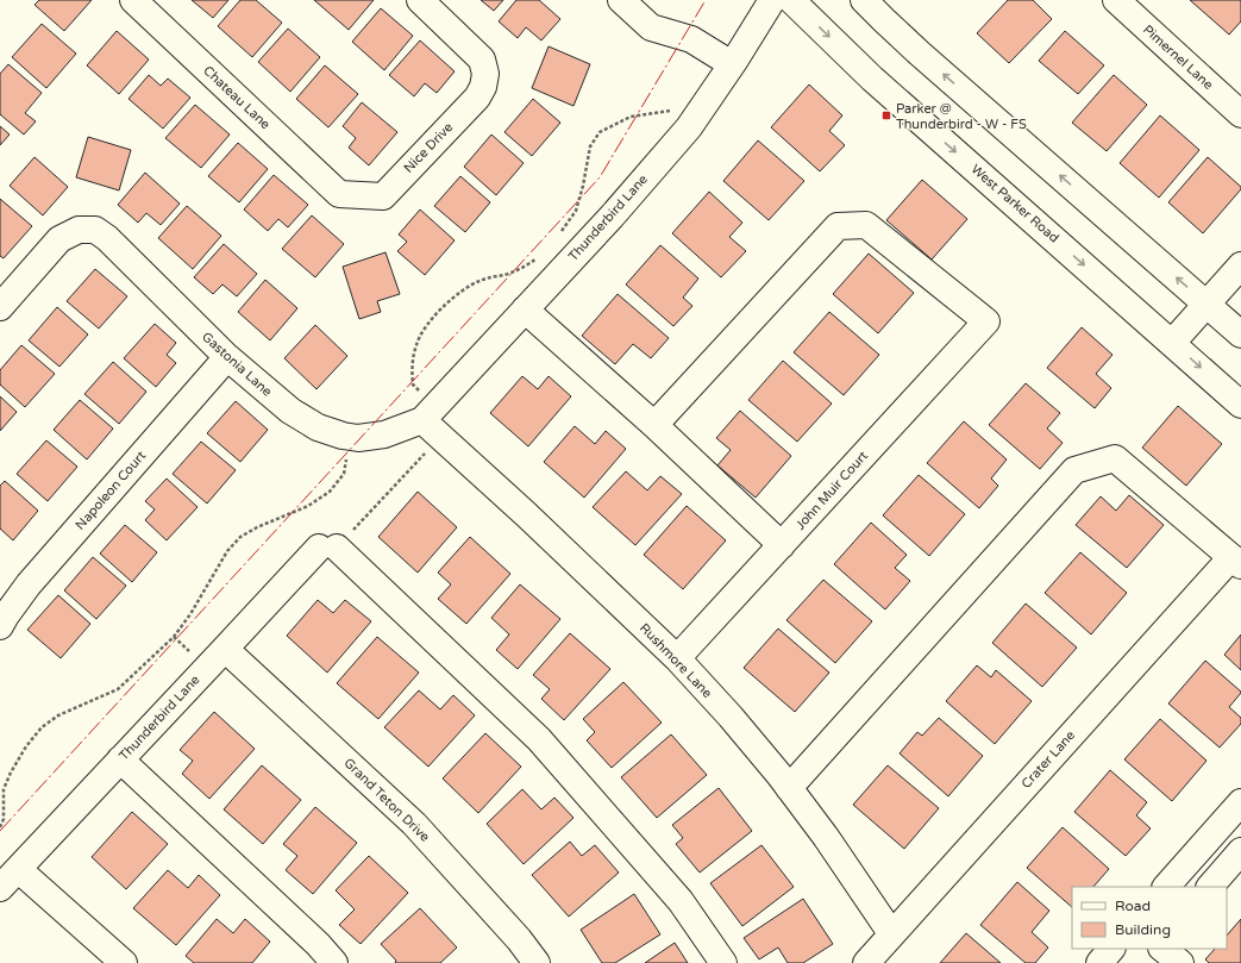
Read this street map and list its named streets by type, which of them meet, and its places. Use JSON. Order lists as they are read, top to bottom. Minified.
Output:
{"streets":{"street":["Pimernel Lane","Chateau Lane","Nice Drive","West Parker Road","Thunderbird Lane","Gastonia Lane","Napoleon Court","John Muir Court","Rushmore Lane","Crater Lane","Grand Teton Drive"]},"crossings":[["Chateau Lane","Nice Drive"],["Thunderbird Lane","Gastonia Lane"],["Thunderbird Lane","Rushmore Lane"],["Thunderbird Lane","Grand Teton Drive"],["Gastonia Lane","Napoleon Court"],["Gastonia Lane","Rushmore Lane"],["John Muir Court","Rushmore Lane"],["Rushmore Lane","Crater Lane"]],"places":{"transit":["Parker @ Thunderbird - W - FS"]},"legend":["Road","Building"]}
